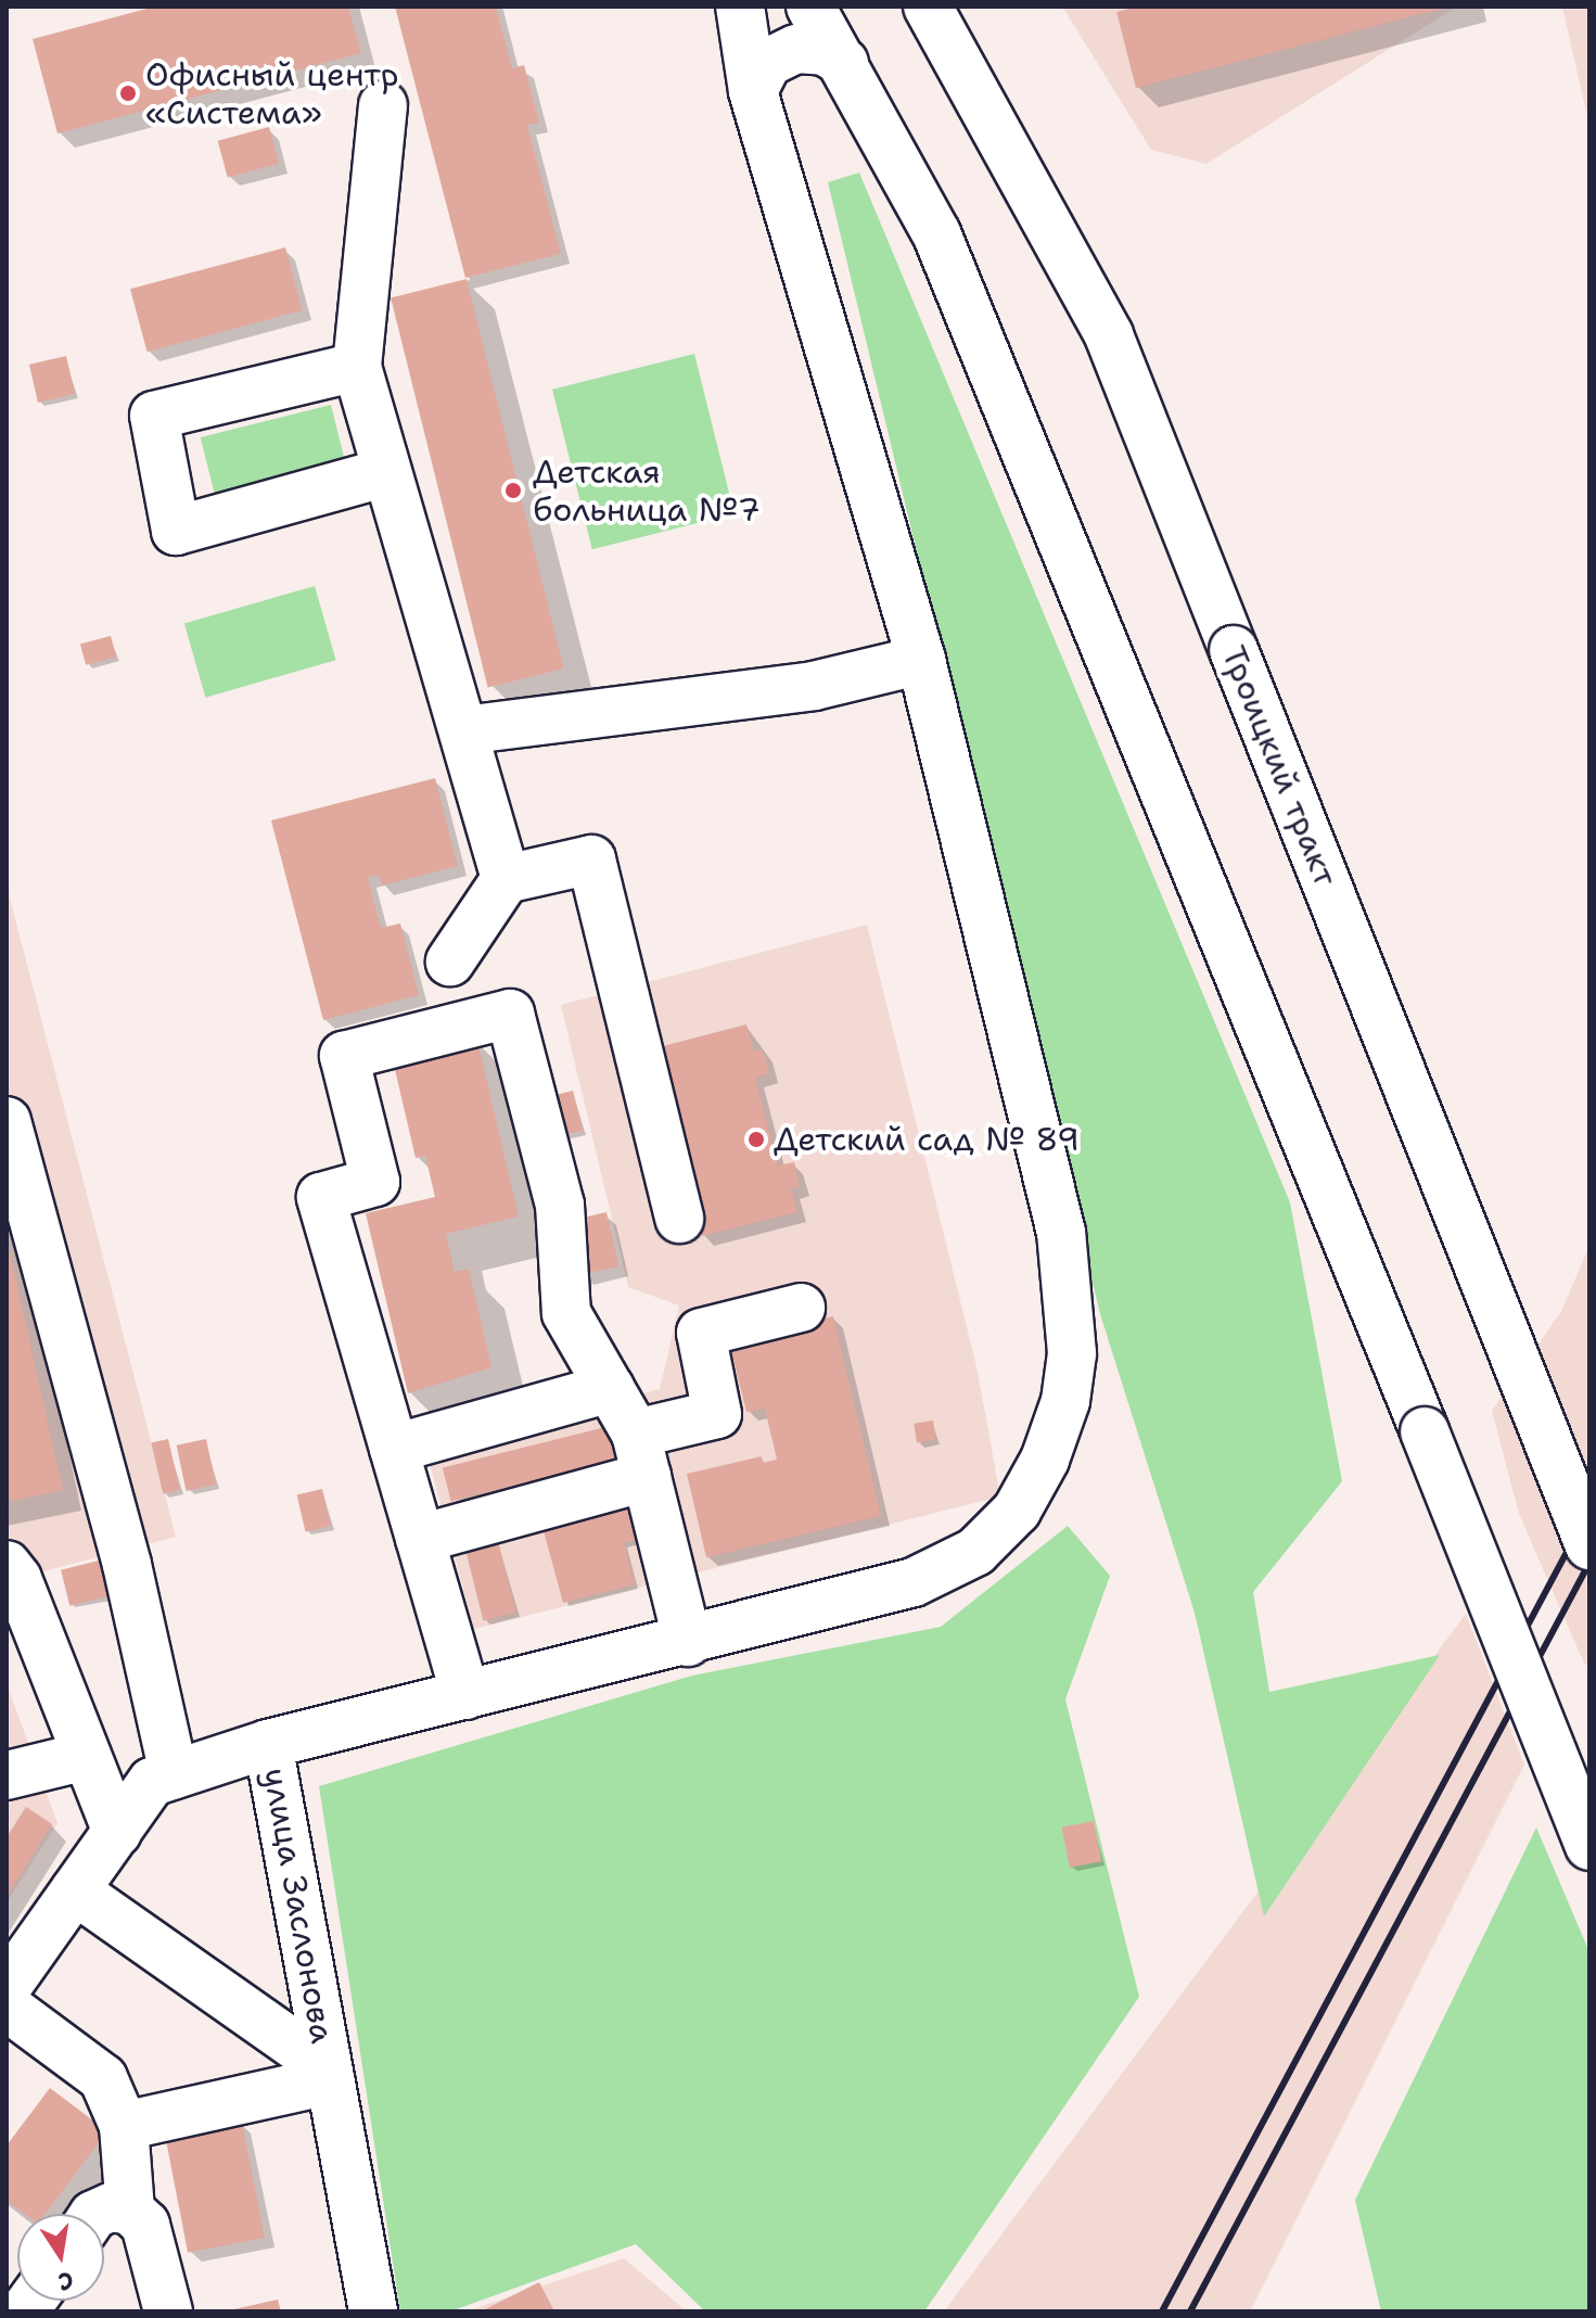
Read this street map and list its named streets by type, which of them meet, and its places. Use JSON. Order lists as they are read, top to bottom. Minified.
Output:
{"streets":{"street":["Троицкий тракт","улица Заслонова"]},"places":["Офисный центр «Система»","Детская больница №7","Детский сад № 89"],"north":"bottom"}
